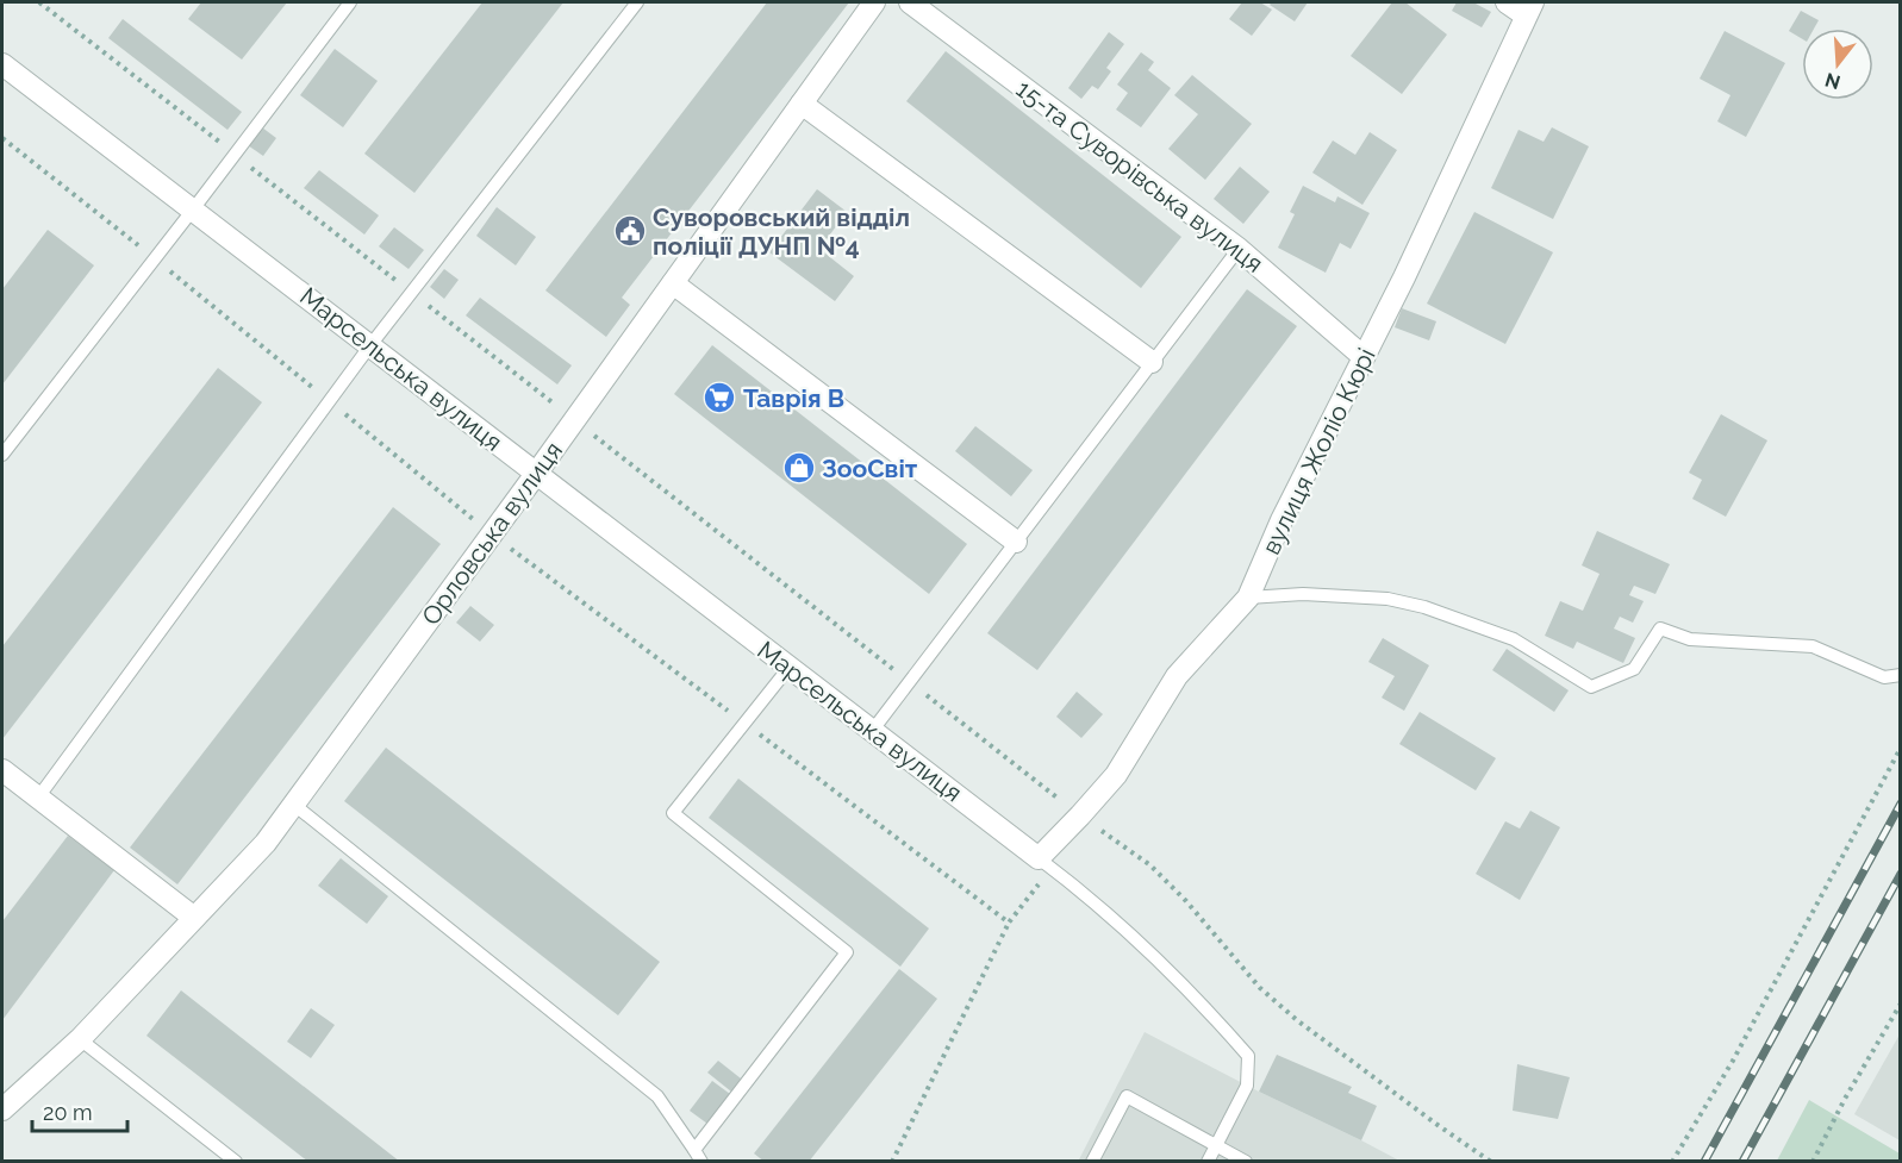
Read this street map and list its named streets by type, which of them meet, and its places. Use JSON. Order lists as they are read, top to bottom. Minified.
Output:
{"streets":{"street":["15-та Суворівська вулиця","Марсельська вулиця","вулиця Жоліо Кюрі","Орловська вулиця"]},"crossings":[["15-та Суворівська вулиця","вулиця Жоліо Кюрі"],["Марсельська вулиця","вулиця Жоліо Кюрі"],["Марсельська вулиця","Орловська вулиця"]],"places":{"public building":["Суворовський відділ поліції ДУНП №4"],"supermarket":["Таврія В"],"shop":["ЗооСвіт"]},"scale_bar":"20 m","north":"bottom"}
